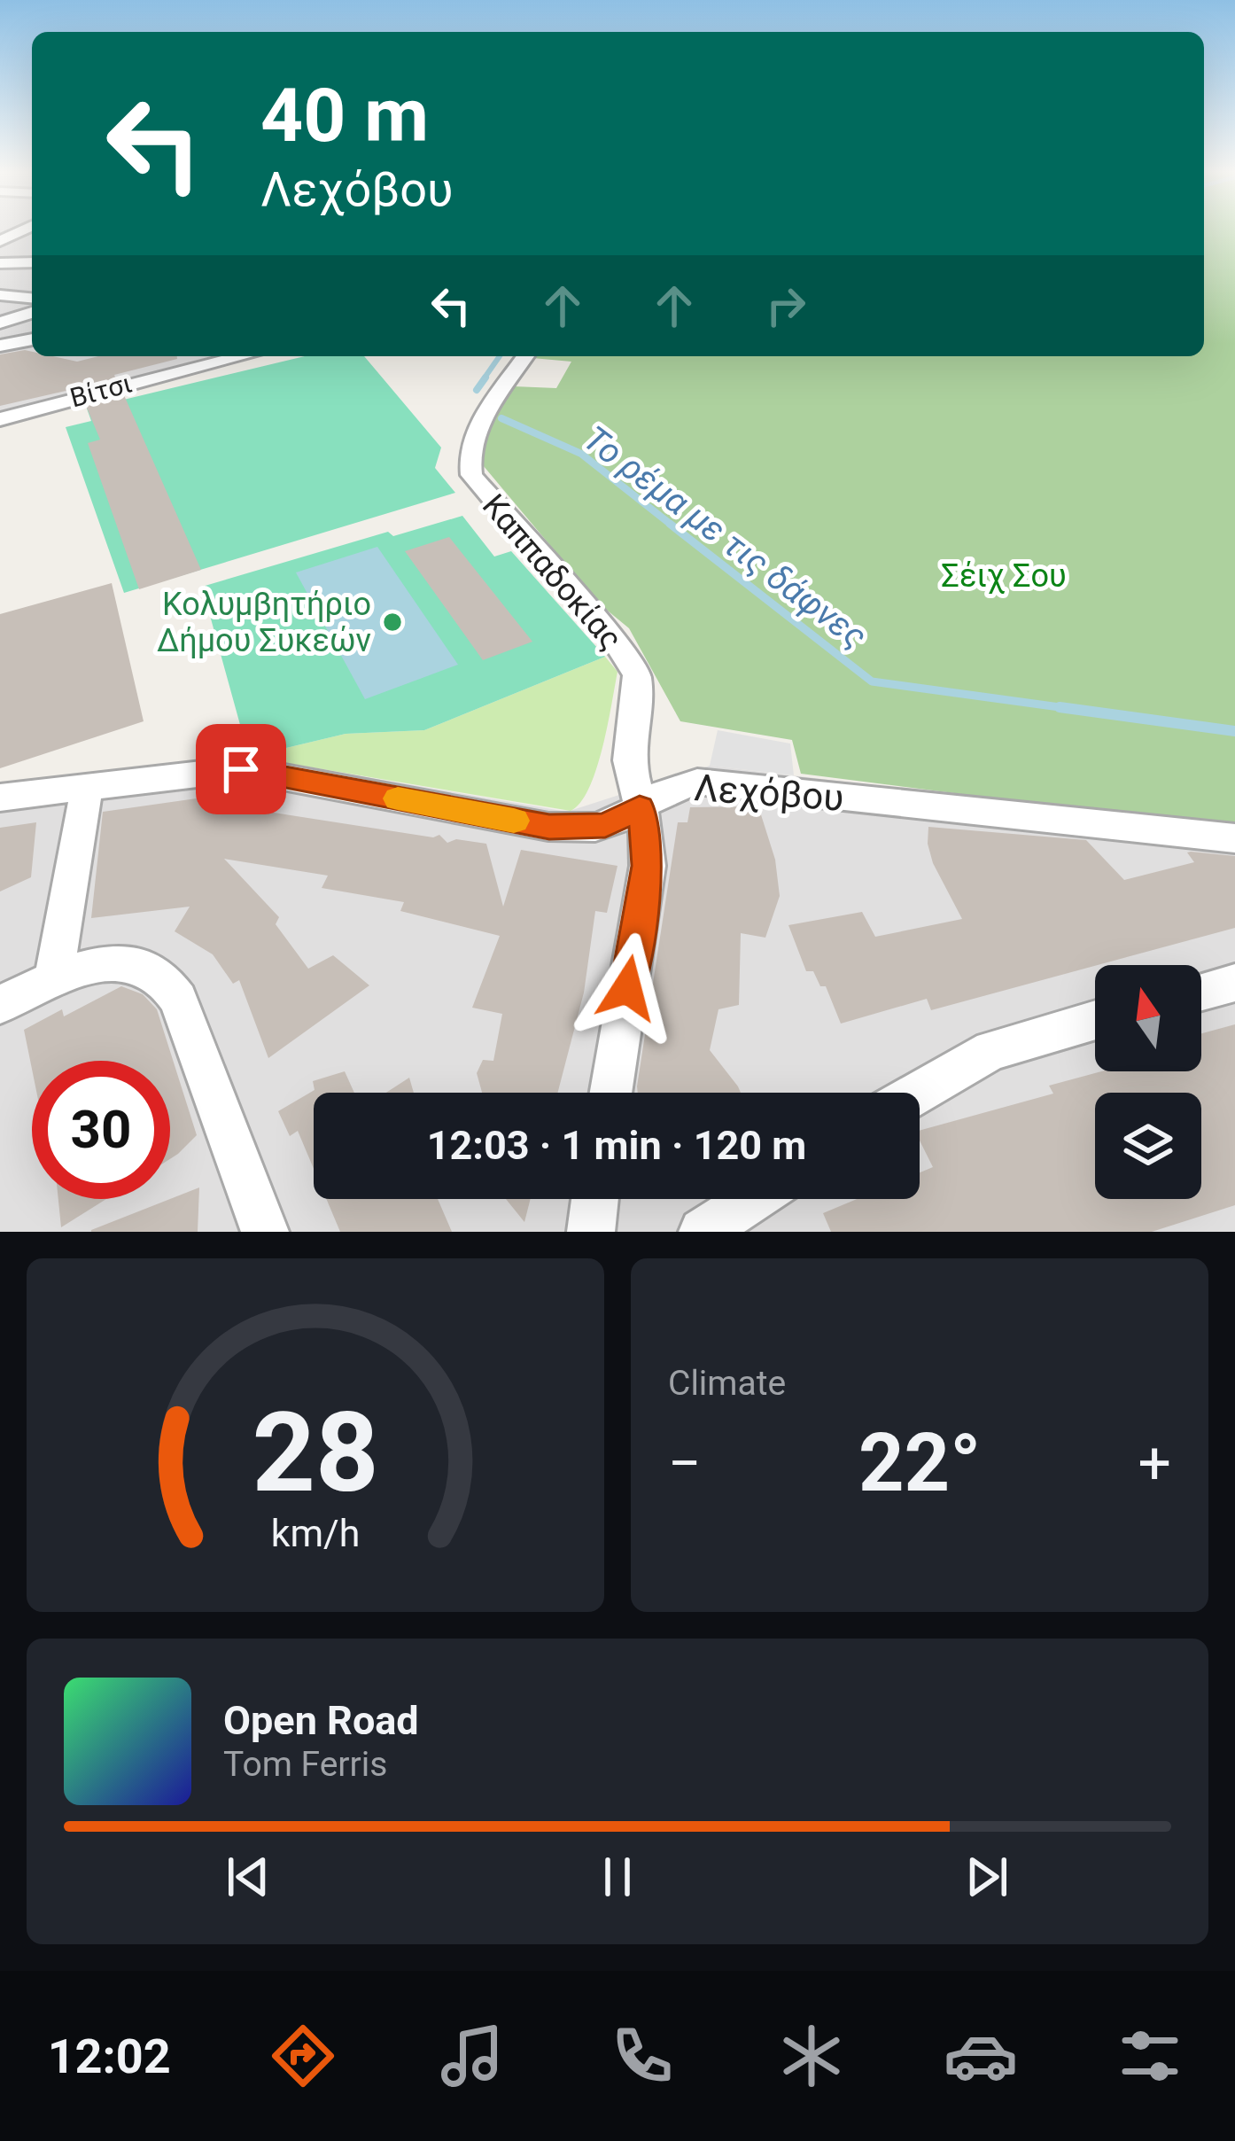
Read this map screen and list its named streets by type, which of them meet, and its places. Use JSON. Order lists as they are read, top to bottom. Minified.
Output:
{"streets":{"street":["Βίτσι","Καππαδοκίας","Λεχόβου"]},"crossings":[["Καππαδοκίας","Λεχόβου"]],"water":["Το ρέμα με τις δάφνες"],"parks":["Σέιχ Σου"],"places":["Κολυμβητήριο Δήμου Συκεών"],"north":"top","page":{"turn":["40 m","Λεχόβου"],"limit":"30","trip":"12:03 · 1 min · 120 m","tile":"Climate","heat":["−","22°","+"],"song":["Open Road","Tom Ferris"],"tabs":"12:02","gauge":["28","km/h"]}}
